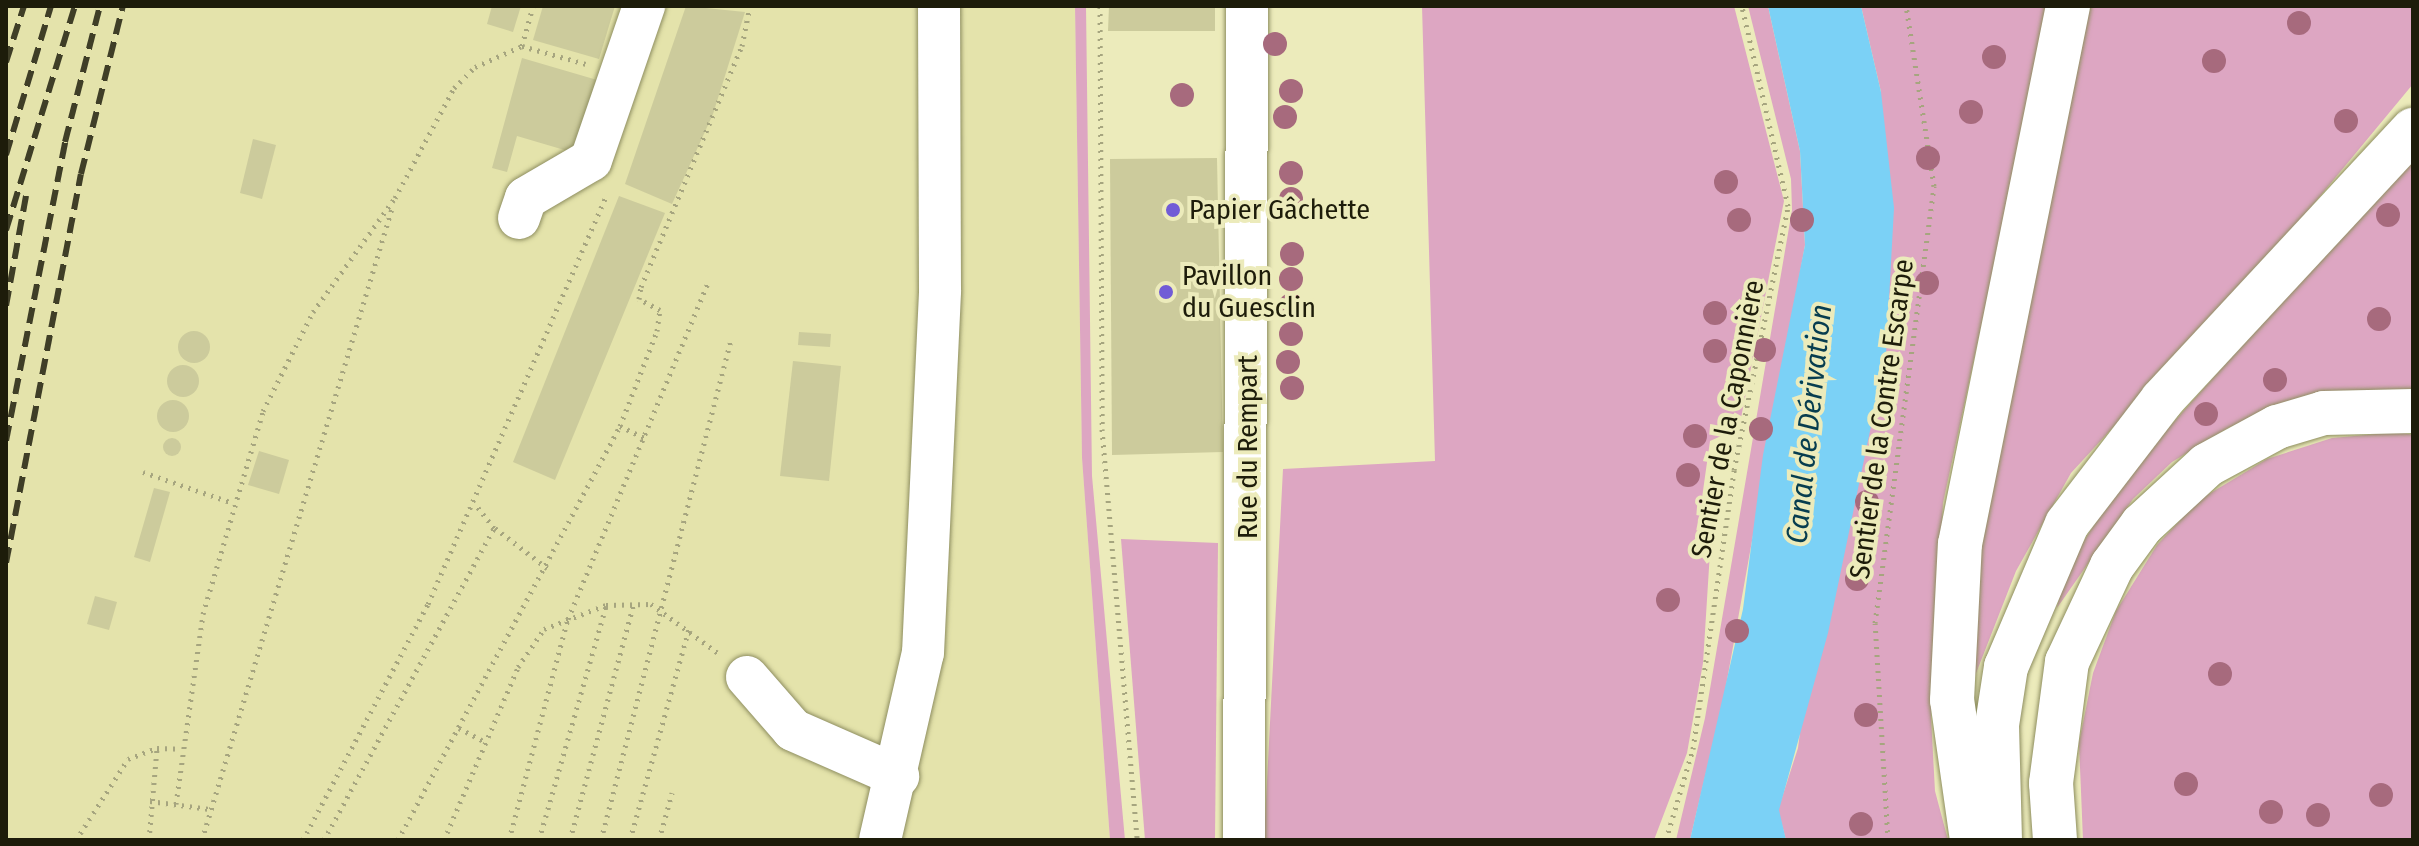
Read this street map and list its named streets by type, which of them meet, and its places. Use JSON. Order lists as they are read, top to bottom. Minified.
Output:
{"streets":{"street":["Rue du Rempart"],"path":["Sentier de la Caponnière","Sentier de la Contre Escarpe"]},"water":["Canal de Dérivation"],"places":["Papier Gâchette","Pavillon du Guesclin"]}
